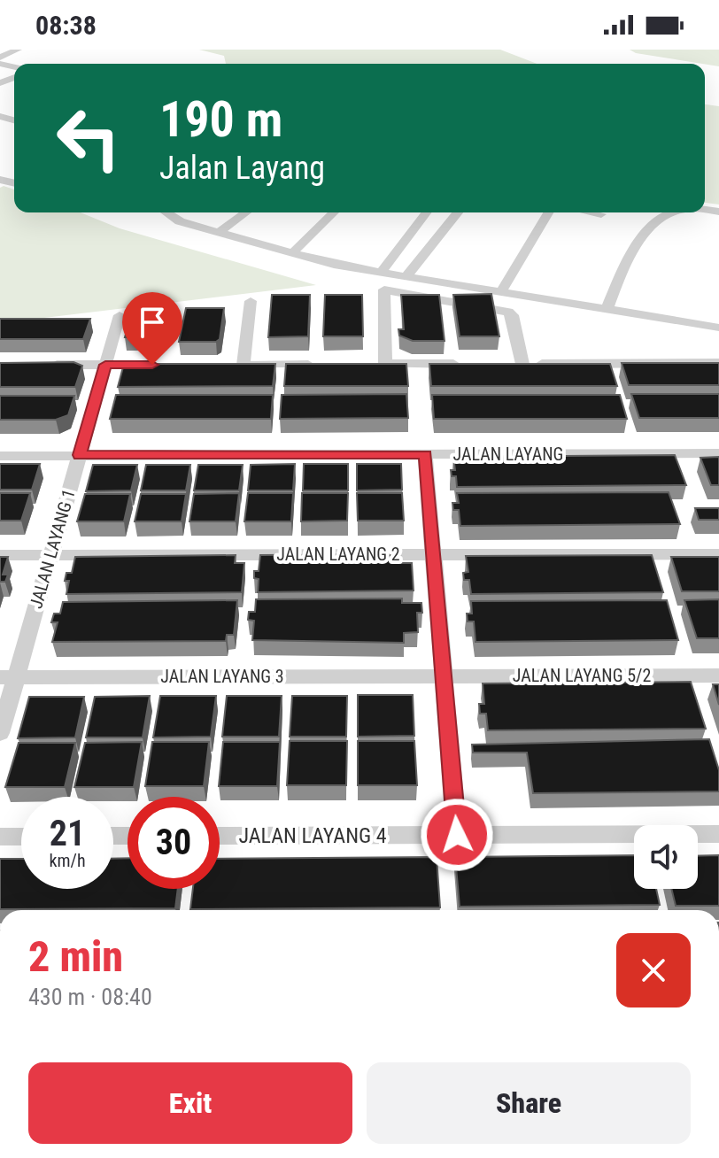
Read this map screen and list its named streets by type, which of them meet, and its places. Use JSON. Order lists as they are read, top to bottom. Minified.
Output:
{"streets":{"street":["JALAN LAYANG","JALAN LAYANG 1","JALAN LAYANG 2","JALAN LAYANG 5/2","JALAN LAYANG 3","JALAN LAYANG 4"]},"crossings":[["JALAN LAYANG","JALAN LAYANG 1"],["JALAN LAYANG 1","JALAN LAYANG 2"],["JALAN LAYANG 1","JALAN LAYANG 3"],["JALAN LAYANG 5/2","JALAN LAYANG 3"]],"page":{"status":"08:38","turn":["190 m","Jalan Layang"],"speed":"21 km/h","limit":"30","heading":["2 min","430 m · 08:40"],"buttons":["Exit","Share"]}}
